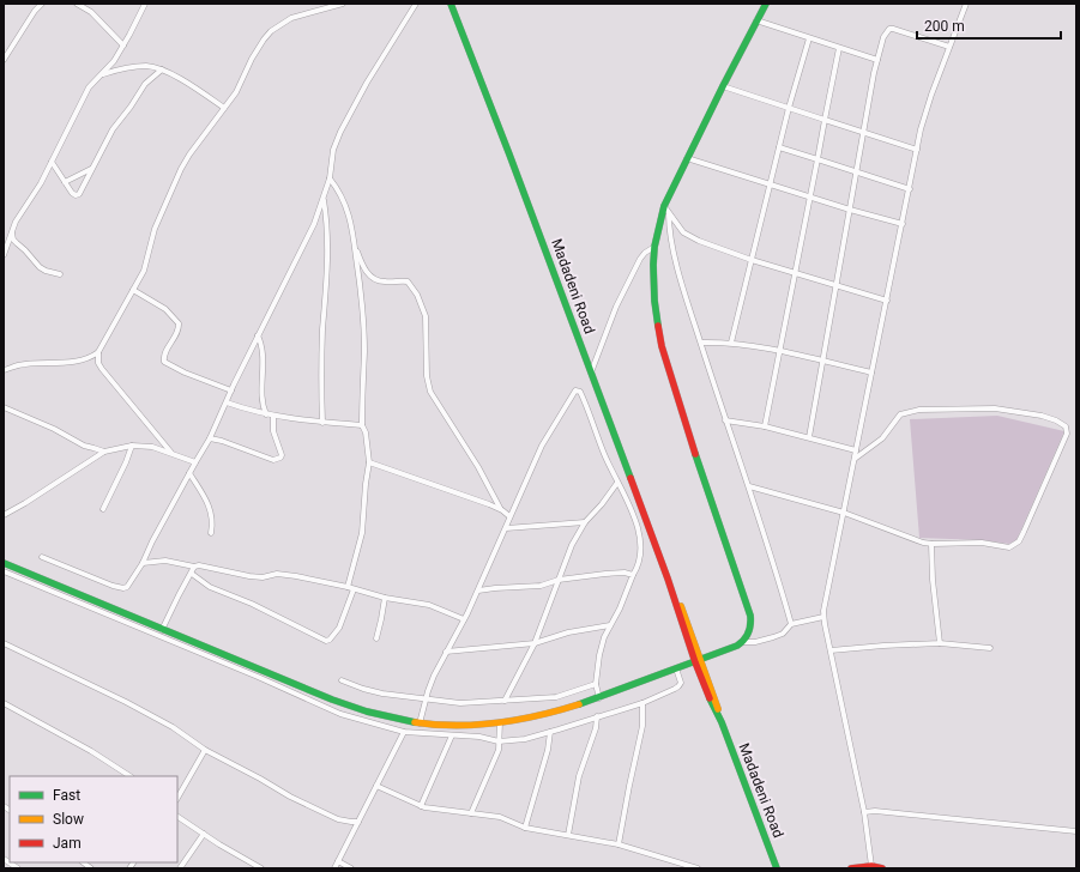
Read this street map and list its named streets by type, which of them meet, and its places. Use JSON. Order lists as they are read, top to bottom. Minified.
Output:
{"streets":{"street":["Madadeni Road"]},"legend":["Fast","Slow","Jam"],"scale_bar":"200 m"}
